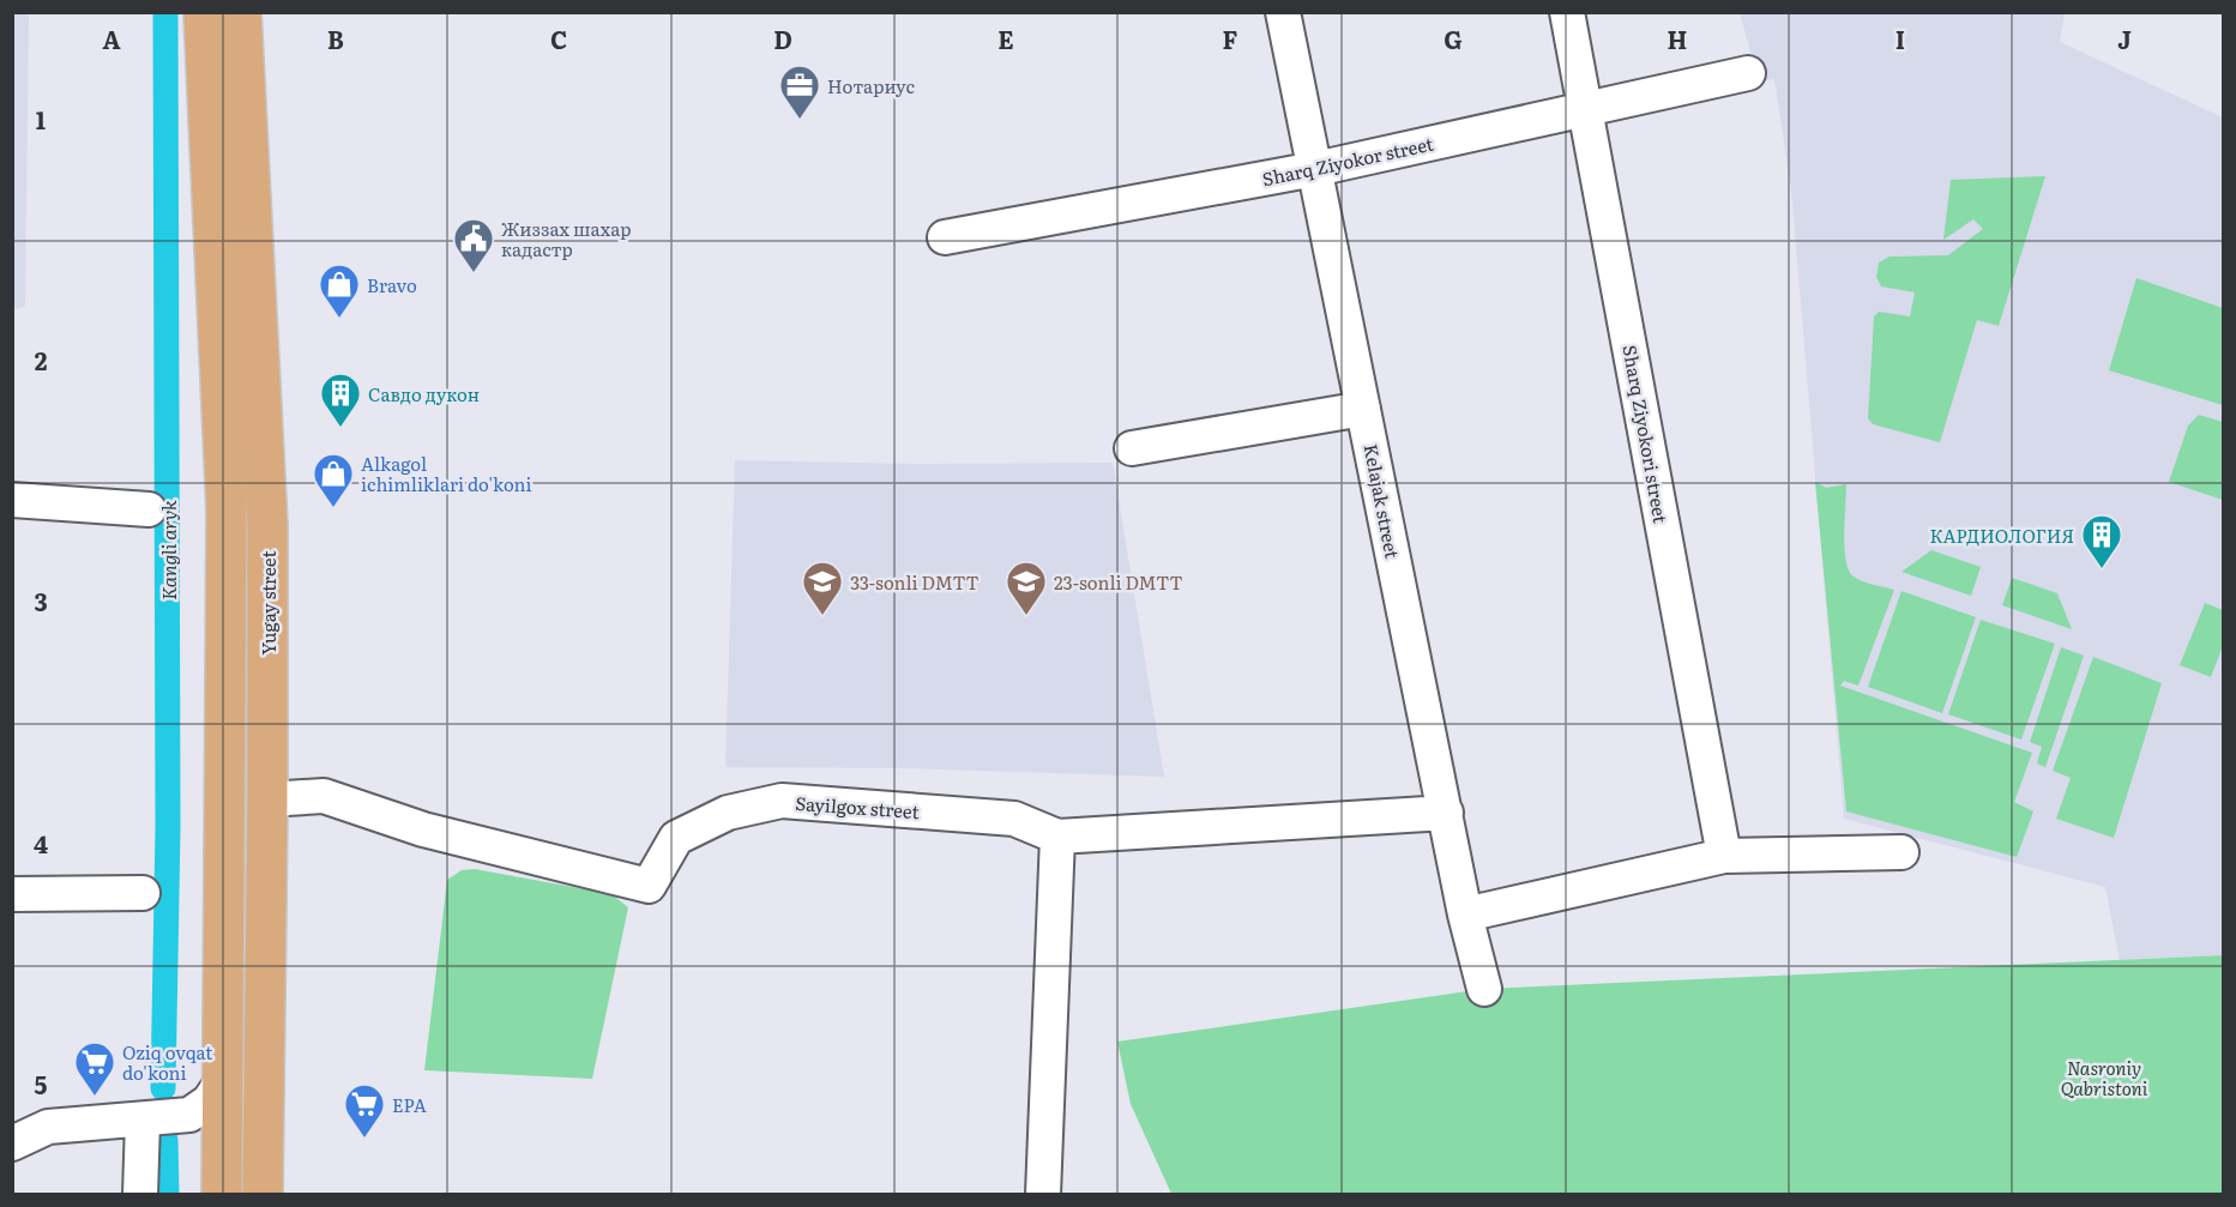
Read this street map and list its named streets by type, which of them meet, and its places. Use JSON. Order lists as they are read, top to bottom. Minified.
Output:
{"streets":{"main road":["Yugay street"],"street":["Sharq Ziyokor street","Sharq Ziyokori street","Kelajak street","Sayilgox street"]},"crossings":[["Sharq Ziyokor street","Sharq Ziyokori street"],["Sharq Ziyokor street","Kelajak street"],["Kelajak street","Sayilgox street"],["Yugay street","Sayilgox street"]],"water":["Kangli aryk"],"parks":["Nasroniy Qabristoni"],"places":{"office":["Нотариус"],"public building":["Жиззах шахар кадастр"],"shop":["Bravo","Alkagol ichimliklari do'koni"],"building":["Cавдо дукон","КАРДИОЛОГИЯ"],"school or university":["33-sonli DMTT","23-sonli DMTT"],"supermarket":["Oziq ovqat do'koni","EPA"]},"grid":{"columns":["A","B","C","D","E","F","G","H","I","J"],"rows":["1","2","3","4","5"]}}
